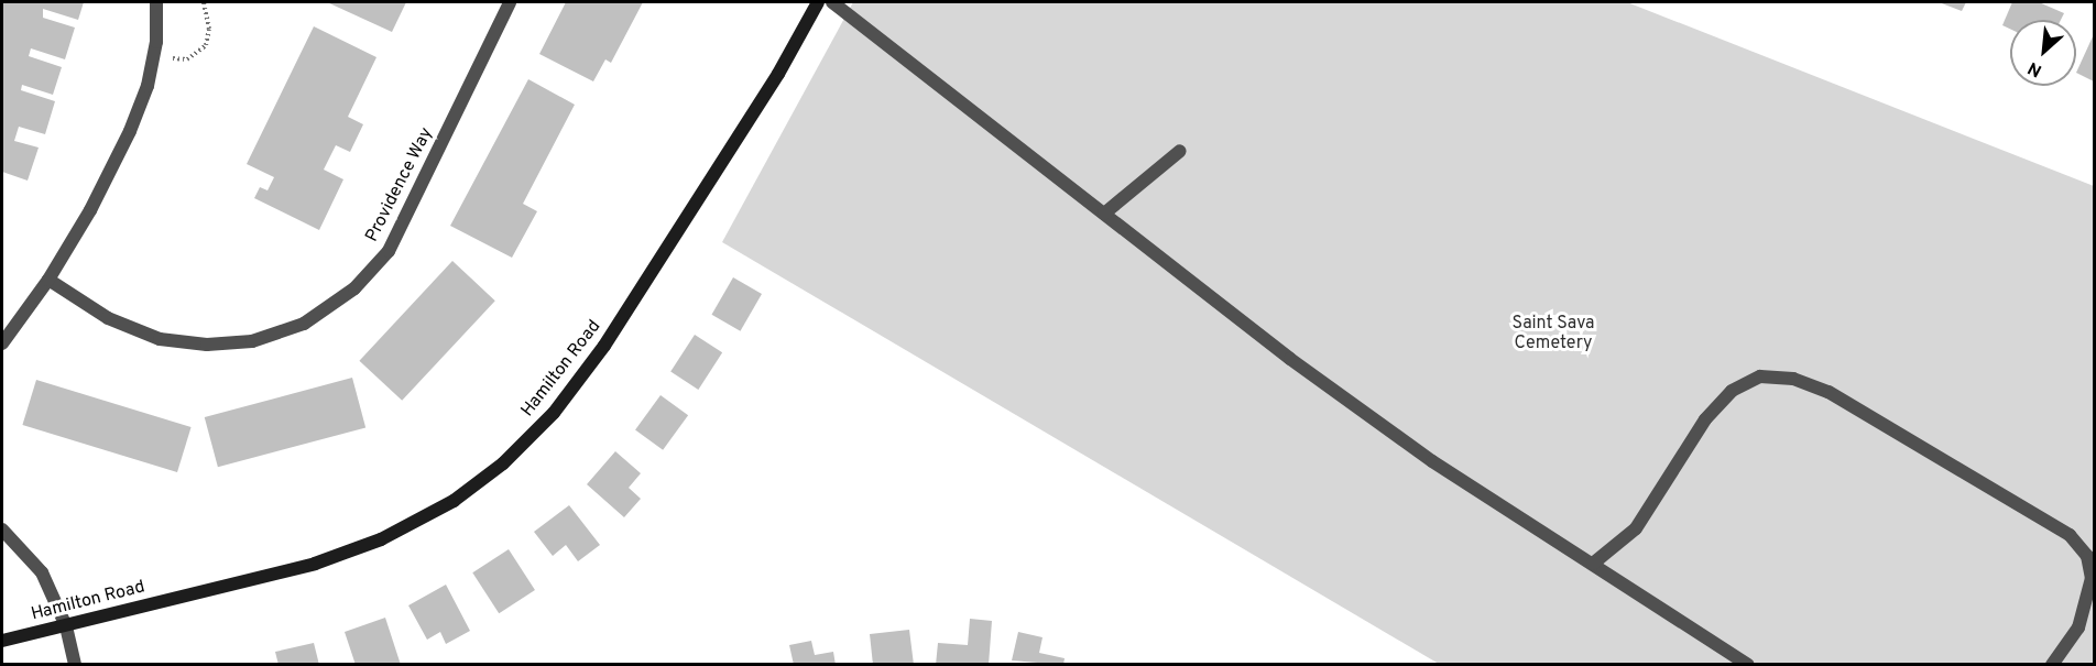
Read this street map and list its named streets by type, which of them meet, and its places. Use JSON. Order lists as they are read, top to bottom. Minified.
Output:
{"streets":{"street":["Providence Way","Hamilton Road"]},"parks":["Saint Sava Cemetery"],"north":"bottom left"}
